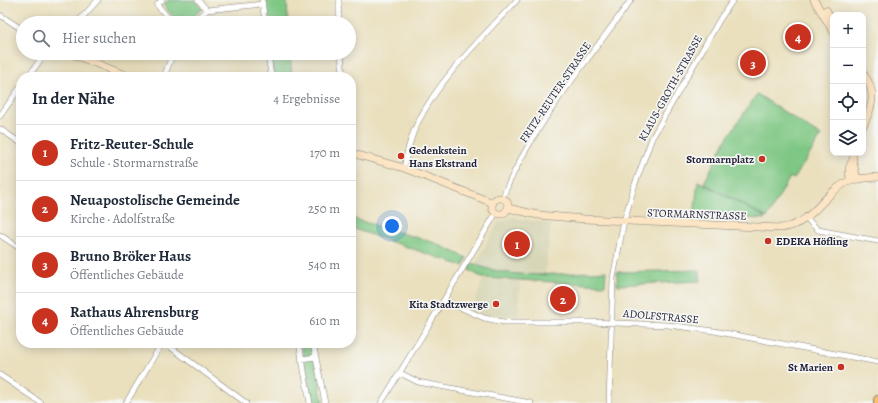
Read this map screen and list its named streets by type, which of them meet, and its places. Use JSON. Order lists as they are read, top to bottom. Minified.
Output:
{"streets":{"street":["KLAUS-GROTH-STRASSE","FRITZ-REUTER-STRASSE","STORMARNSTRASSE","ADOLFSTRASSE"]},"crossings":[["KLAUS-GROTH-STRASSE","STORMARNSTRASSE"],["KLAUS-GROTH-STRASSE","ADOLFSTRASSE"],["FRITZ-REUTER-STRASSE","STORMARNSTRASSE"]],"places":["Gedenkstein Hans Ekstrand","Stormarnplatz","EDEKA Höfling","Kita Stadtzwerge","St Marien"],"page":{"map_buttons":["+","−"],"search":"Hier suchen","pins":["4","3","1","2"],"heading":["In der Nähe","4 Ergebnisse"],"list":[{"mark":"1","name":"Fritz-Reuter-Schule","note":"Schule · Stormarnstraße","value":"170 m"},{"mark":"2","name":"Neuapostolische Gemeinde","note":"Kirche · Adolfstraße","value":"250 m"},{"mark":"3","name":"Bruno Bröker Haus","note":"Öffentliches Gebäude","value":"540 m"},{"mark":"4","name":"Rathaus Ahrensburg","note":"Öffentliches Gebäude","value":"610 m"}]}}
